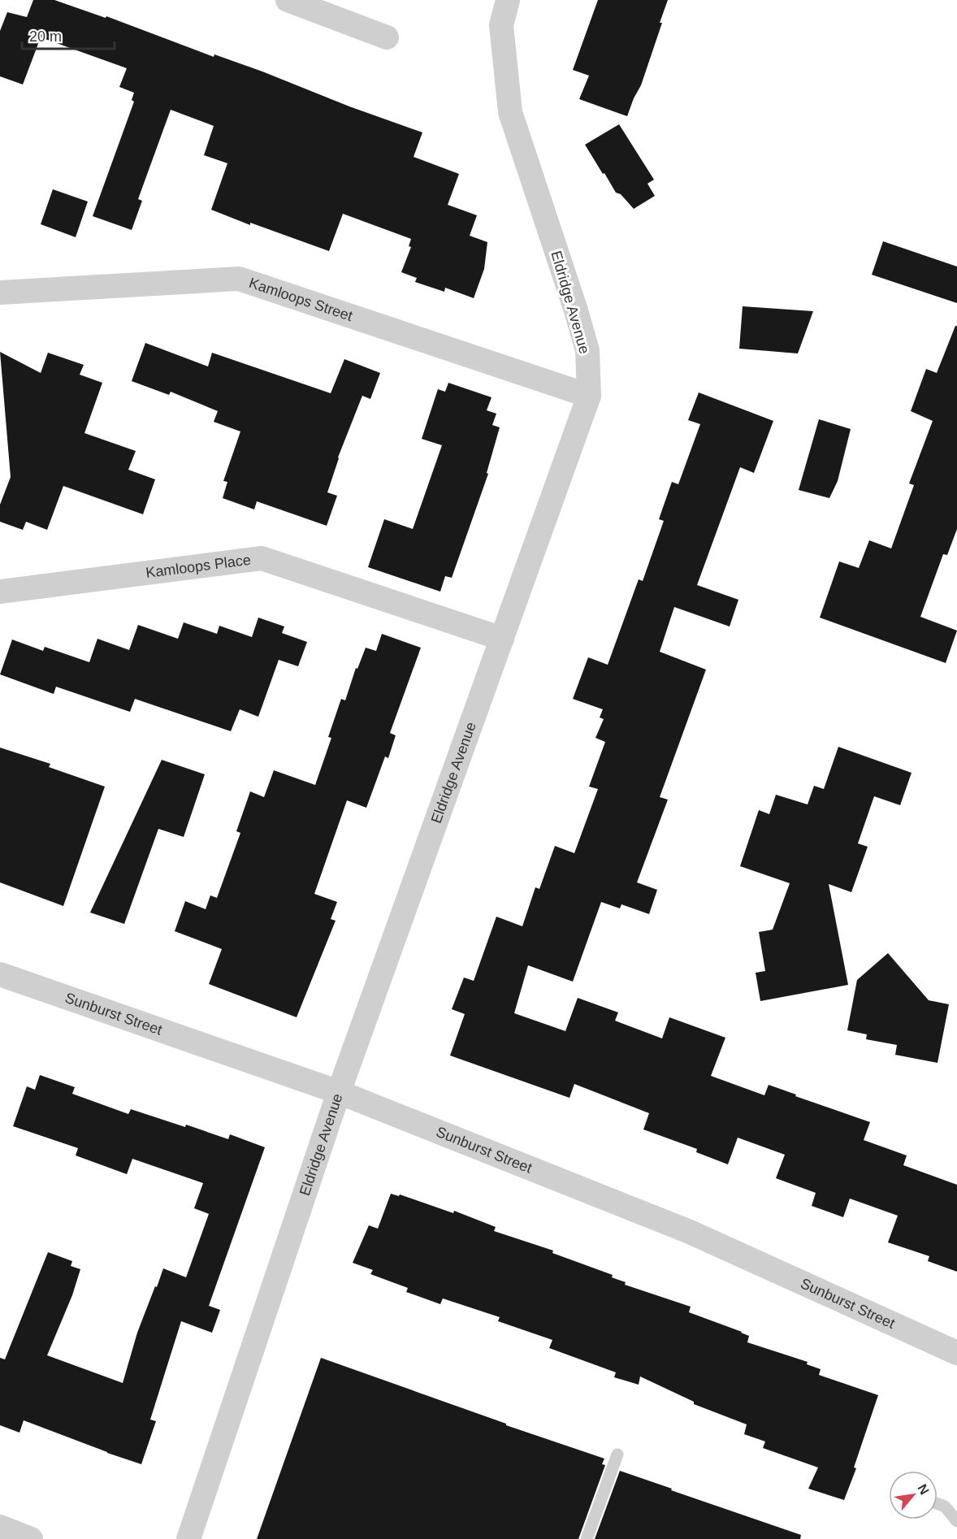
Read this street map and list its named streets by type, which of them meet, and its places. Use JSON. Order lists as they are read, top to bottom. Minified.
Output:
{"streets":{"street":["Kamloops Street","Eldridge Avenue","Kamloops Place","Sunburst Street"]},"crossings":[["Kamloops Street","Eldridge Avenue"],["Eldridge Avenue","Kamloops Place"],["Eldridge Avenue","Sunburst Street"]],"scale_bar":"20 m","north":"top right"}
